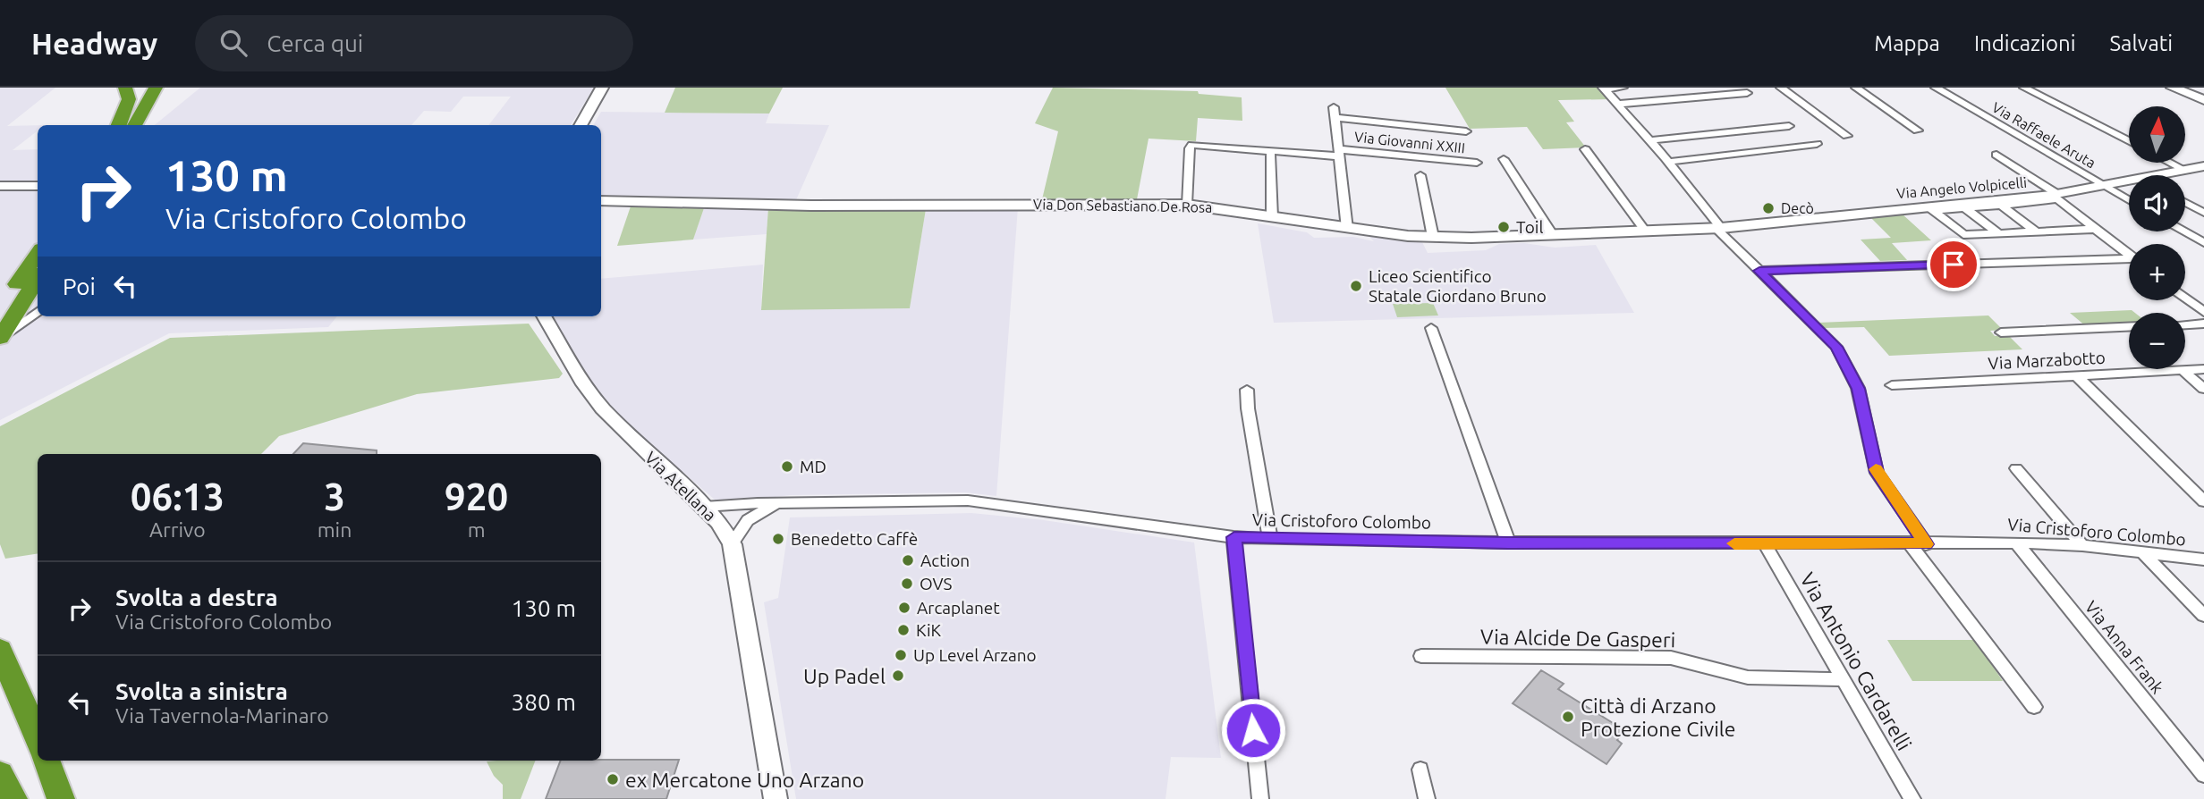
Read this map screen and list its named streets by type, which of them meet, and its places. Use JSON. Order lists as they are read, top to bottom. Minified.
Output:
{"streets":{"street":["Via Raffaele Aruta","Via Giovanni XXIII","Via Angelo Volpicelli","Via Don Sebastiano De Rosa","Via Marzabotto","Via Atellana","Via Cristoforo Colombo","Via Alcide De Gasperi","Via Anna Frank","Via Antonio Cardarelli"]},"crossings":[["Via Raffaele Aruta","Via Angelo Volpicelli"],["Via Giovanni XXIII","Via Don Sebastiano De Rosa"],["Via Angelo Volpicelli","Via Don Sebastiano De Rosa"],["Via Atellana","Via Cristoforo Colombo"],["Via Cristoforo Colombo","Via Anna Frank"],["Via Cristoforo Colombo","Via Antonio Cardarelli"],["Via Alcide De Gasperi","Via Antonio Cardarelli"]],"places":["Decò","Toil","Liceo Scientifico Statale Giordano Bruno","MD","Benedetto Caffè","Action","OVS","Arcaplanet","KiK","Up Level Arzano","Up Padel","Città di Arzano Protezione Civile","ex Mercatone Uno Arzano"],"north":"top","page":{"header":"Headway","search":"Cerca qui","nav":["Mappa","Indicazioni","Salvati"],"map_buttons":["+","−"],"turn":["130 m","Via Cristoforo Colombo"],"then":"Poi","eta":["06:13","Arrivo","3","min","920","m"],"list":[{"name":"Svolta a destra","note":"Via Cristoforo Colombo","value":"130 m"},{"name":"Svolta a sinistra","note":"Via Tavernola-Marinaro","value":"380 m"}]}}
